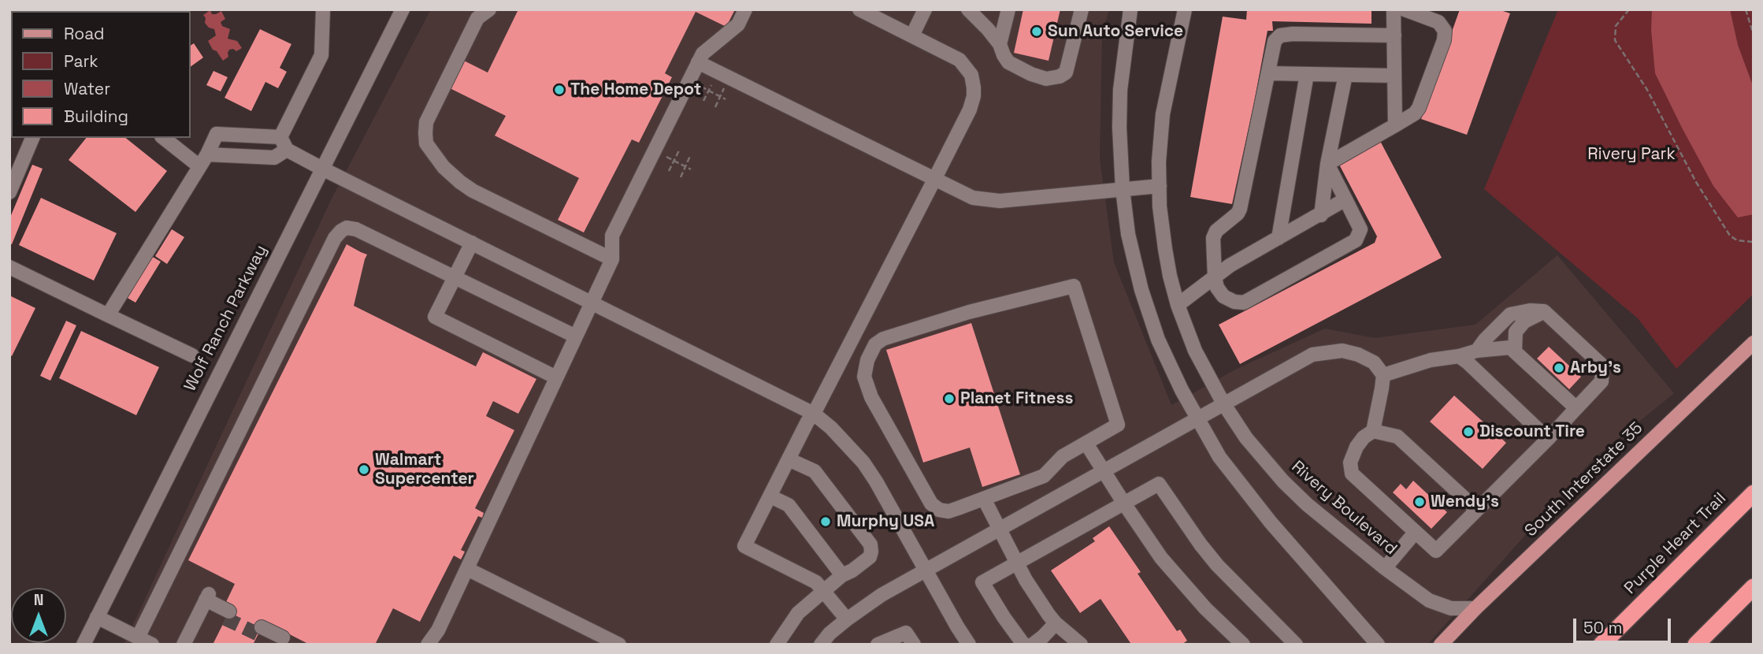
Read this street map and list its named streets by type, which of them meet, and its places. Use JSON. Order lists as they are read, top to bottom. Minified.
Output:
{"streets":{"highway":["Purple Heart Trail"],"main road":["South Interstate 35"],"street":["Wolf Ranch Parkway","Rivery Boulevard"]},"crossings":[["South Interstate 35","Rivery Boulevard"]],"parks":["Rivery Park"],"places":["Sun Auto Service","The Home Depot","Arby's","Planet Fitness","Discount Tire","Walmart Supercenter","Wendy's","Murphy USA"],"legend":["Road","Park","Water","Building"],"scale_bar":"50 m","north":"top"}
